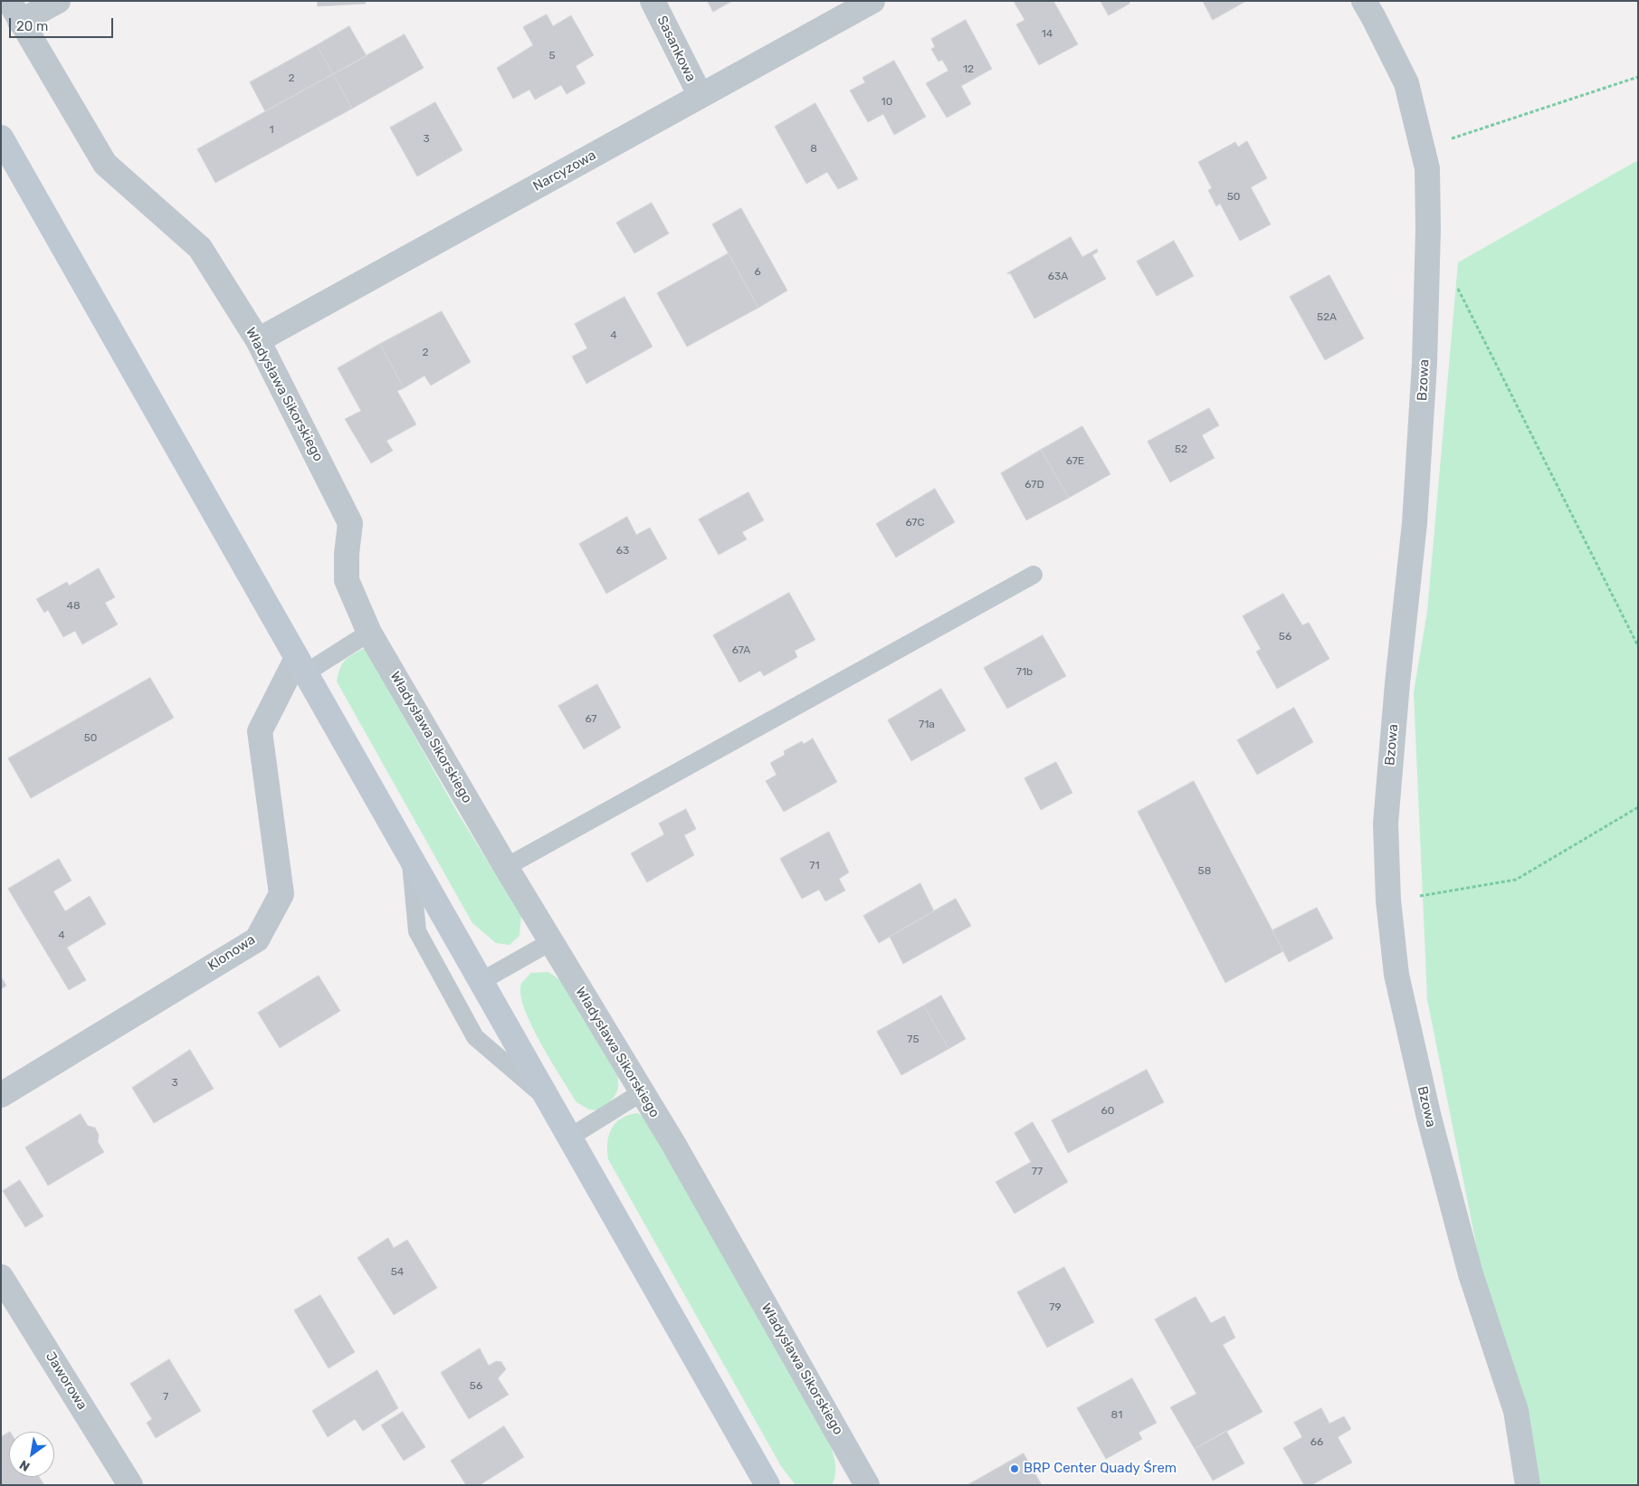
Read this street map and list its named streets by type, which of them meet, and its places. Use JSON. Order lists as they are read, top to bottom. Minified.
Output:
{"streets":{"street":["Sasankowa","Narcyzowa","Bzowa","Władysława Sikorskiego","Klonowa","Jaworowa"]},"crossings":[["Sasankowa","Narcyzowa"],["Narcyzowa","Władysława Sikorskiego"]],"places":["BRP Center Quady Śrem"],"house_numbers":["14","5","12","2","10","1","3","8","50","6","63A","52A","4","2","52","67E","67D","67C","63","48","56","67A","71b","67","71a","50","71","58","4","75","3","60","77","54","79","56","7","81","66"],"scale_bar":"20 m","north":"bottom left"}
